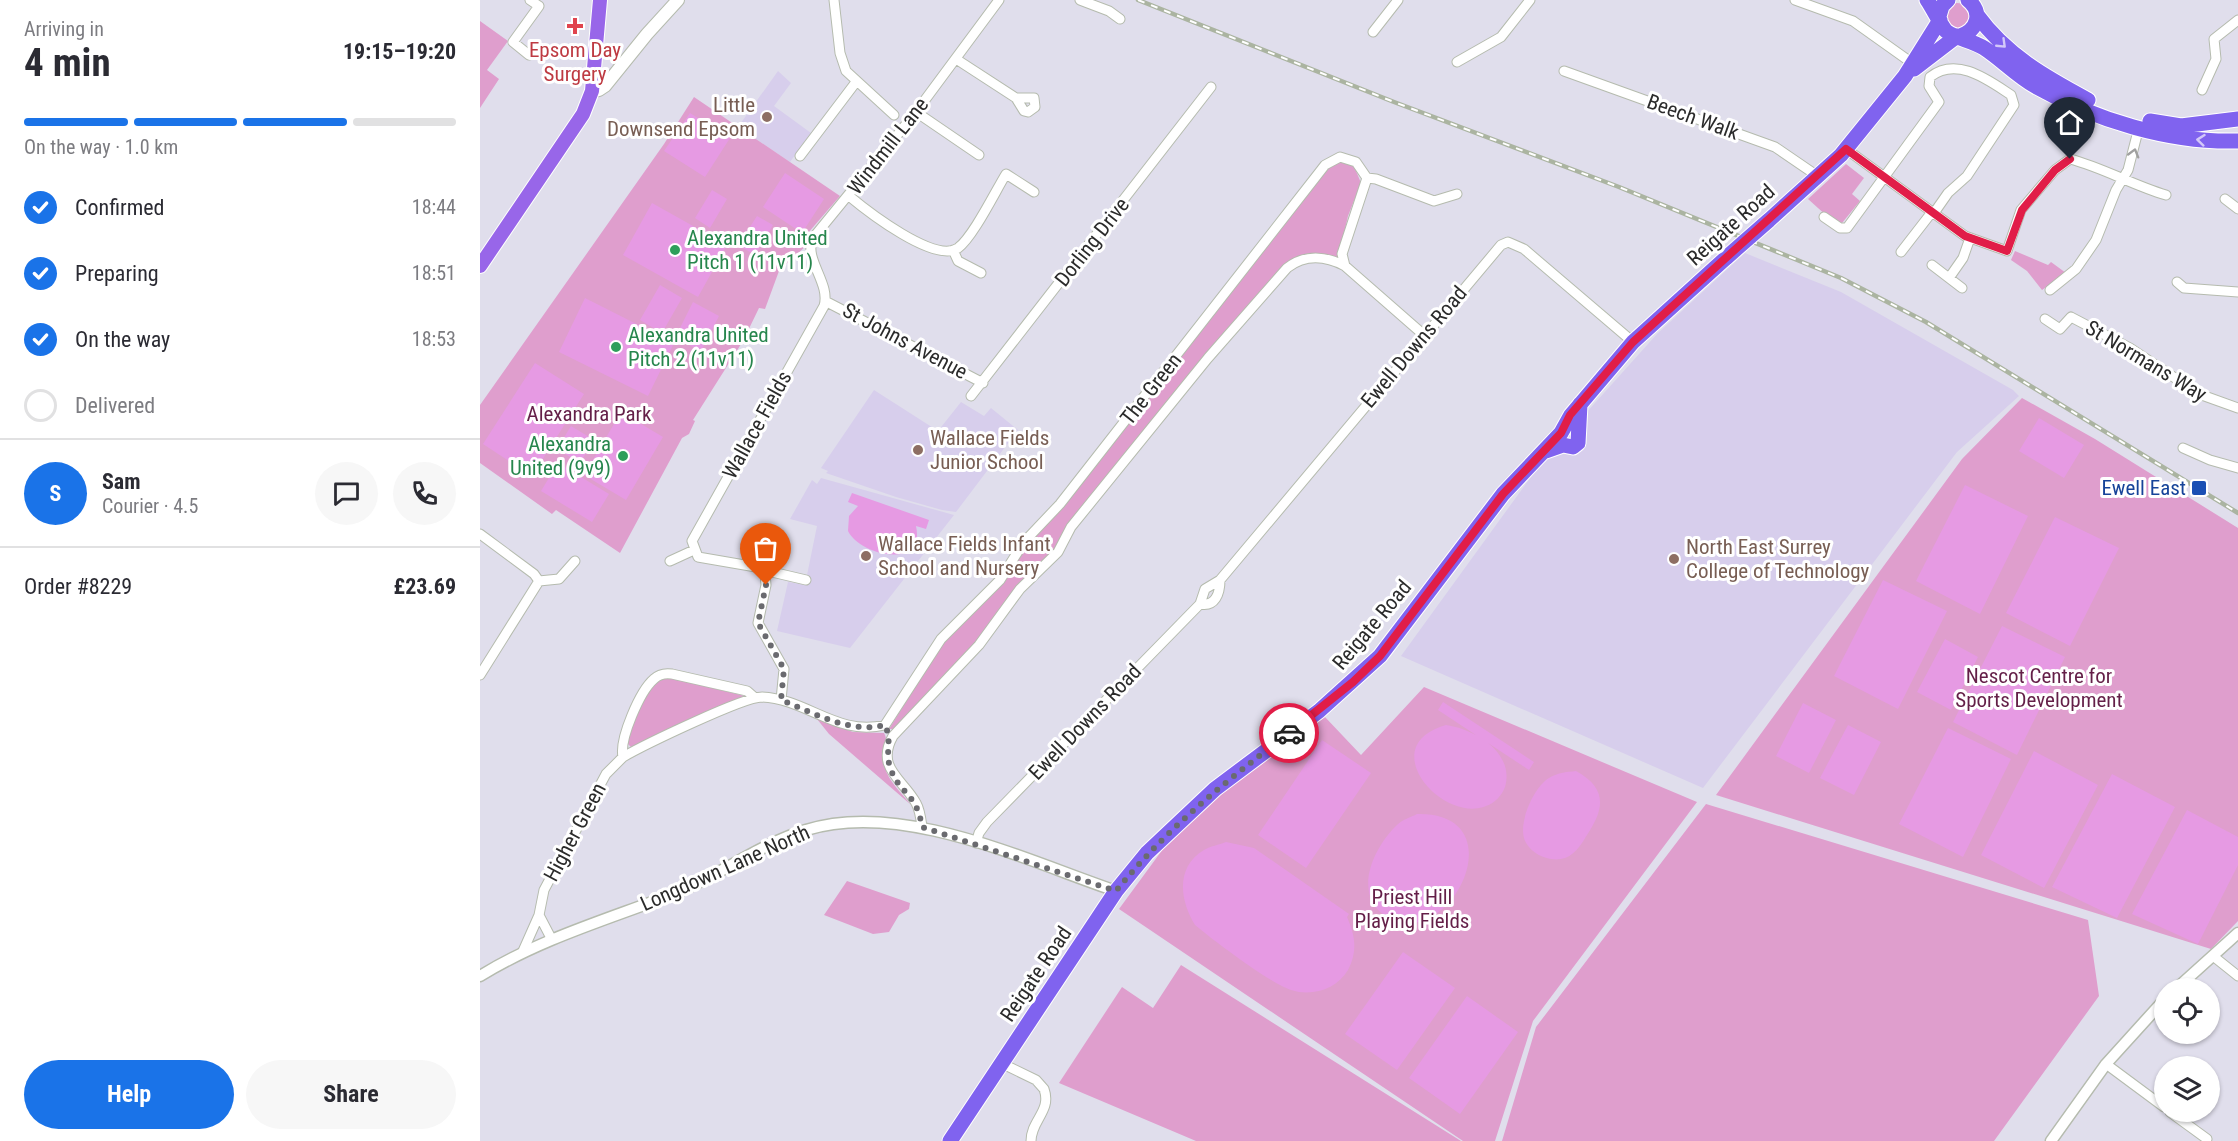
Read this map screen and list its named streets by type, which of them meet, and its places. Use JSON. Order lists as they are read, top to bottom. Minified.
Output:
{"streets":{"highway":["Reigate Road"],"street":["Beech Walk","Windmill Lane","Dorling Drive","St Johns Avenue","Ewell Downs Road","St Normans Way","The Green","Wallace Fields","Higher Green","Longdown Lane North"]},"crossings":[["Beech Walk","Reigate Road"],["Windmill Lane","St Johns Avenue"],["Windmill Lane","Wallace Fields"],["Reigate Road","Ewell Downs Road"],["Reigate Road","Longdown Lane North"],["Dorling Drive","St Johns Avenue"],["St Johns Avenue","Wallace Fields"],["Ewell Downs Road","The Green"],["Ewell Downs Road","Longdown Lane North"],["Higher Green","Longdown Lane North"]],"parks":["Alexandra Park","Nescot Centre for Sports Development","Priest Hill Playing Fields"],"places":{"health":["Epsom Day Surgery"],"other":["Little Downsend Epsom","Alexandra United Pitch 1 (11v11)","Alexandra United Pitch 2 (11v11)","Wallace Fields Junior School","Alexandra United (9v9)","Wallace Fields Infant School and Nursery","North East Surrey College of Technology"],"transit":["Ewell East"]},"page":{"heading":["4 min","Arriving in","19:15–19:20"],"panel":["Sam","Courier · 4.5","Order #8229","£23.69"],"bar":"On the way · 1.0 km","list":[["Confirmed","18:44"],["Preparing","18:51"],["On the way","18:53"],"Delivered"],"round":"S","buttons":["Help","Share"]}}
